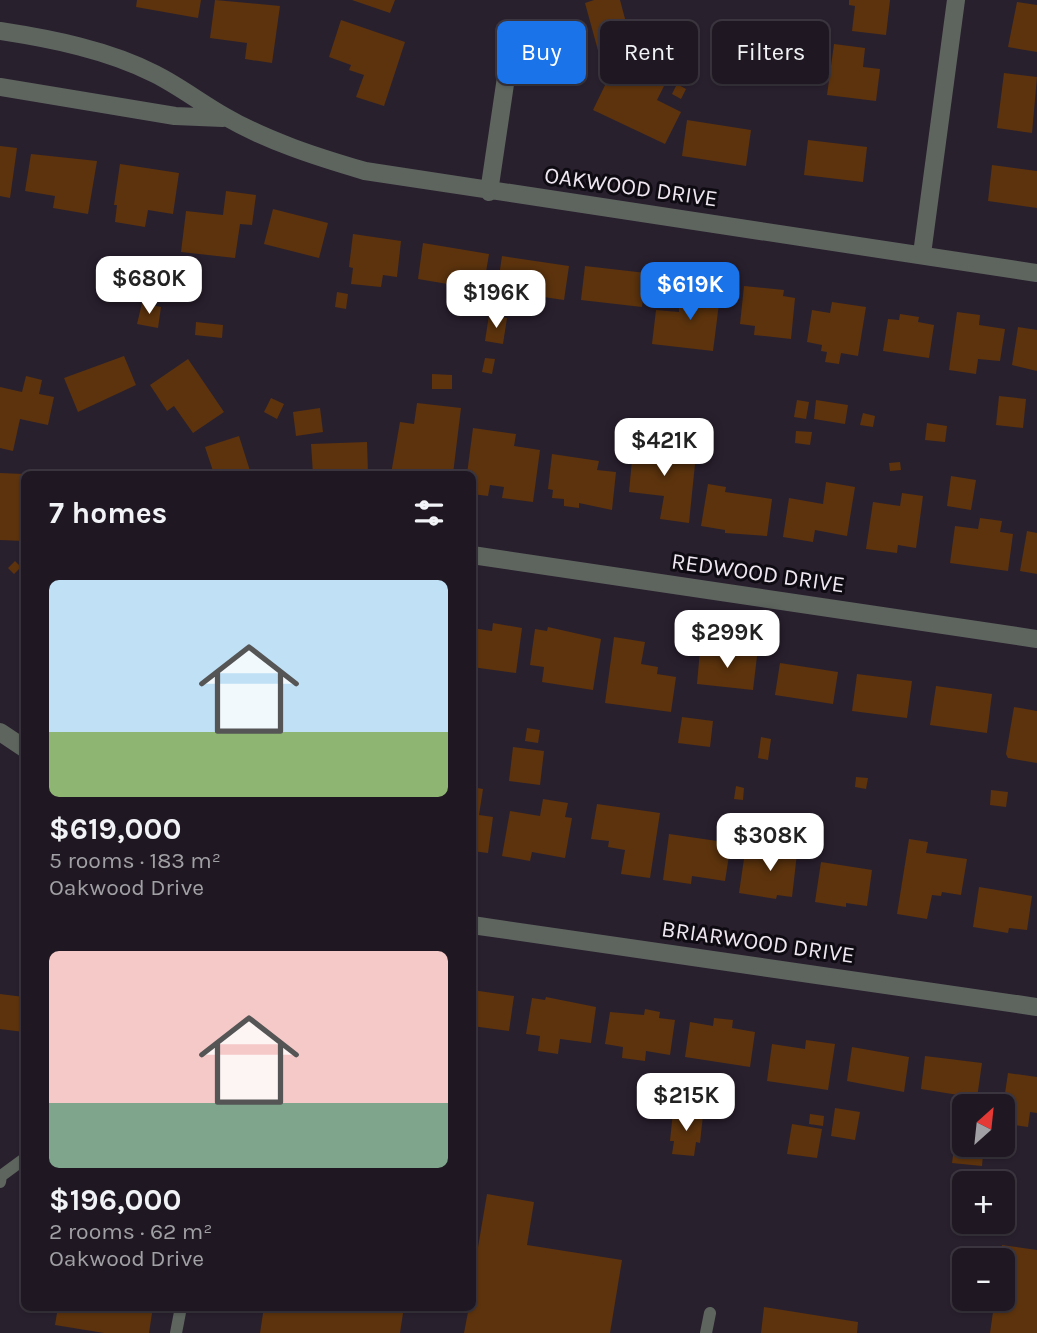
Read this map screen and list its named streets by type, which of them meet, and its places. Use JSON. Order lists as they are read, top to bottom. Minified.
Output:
{"streets":{"street":["OAKWOOD DRIVE","REDWOOD DRIVE","BRIARWOOD DRIVE"]},"north":"top right","page":{"chip":["Buy","Rent","Filters"],"price":["$680K","$619K","$196K","$421K","$299K","$308K","$215K"],"heading":"7 homes","list":[{"name":"$619,000","note":"5 rooms · 183 m² · Oakwood Drive"},{"name":"$196,000","note":"2 rooms · 62 m² · Oakwood Drive"}],"map_buttons":["+","−"]}}
